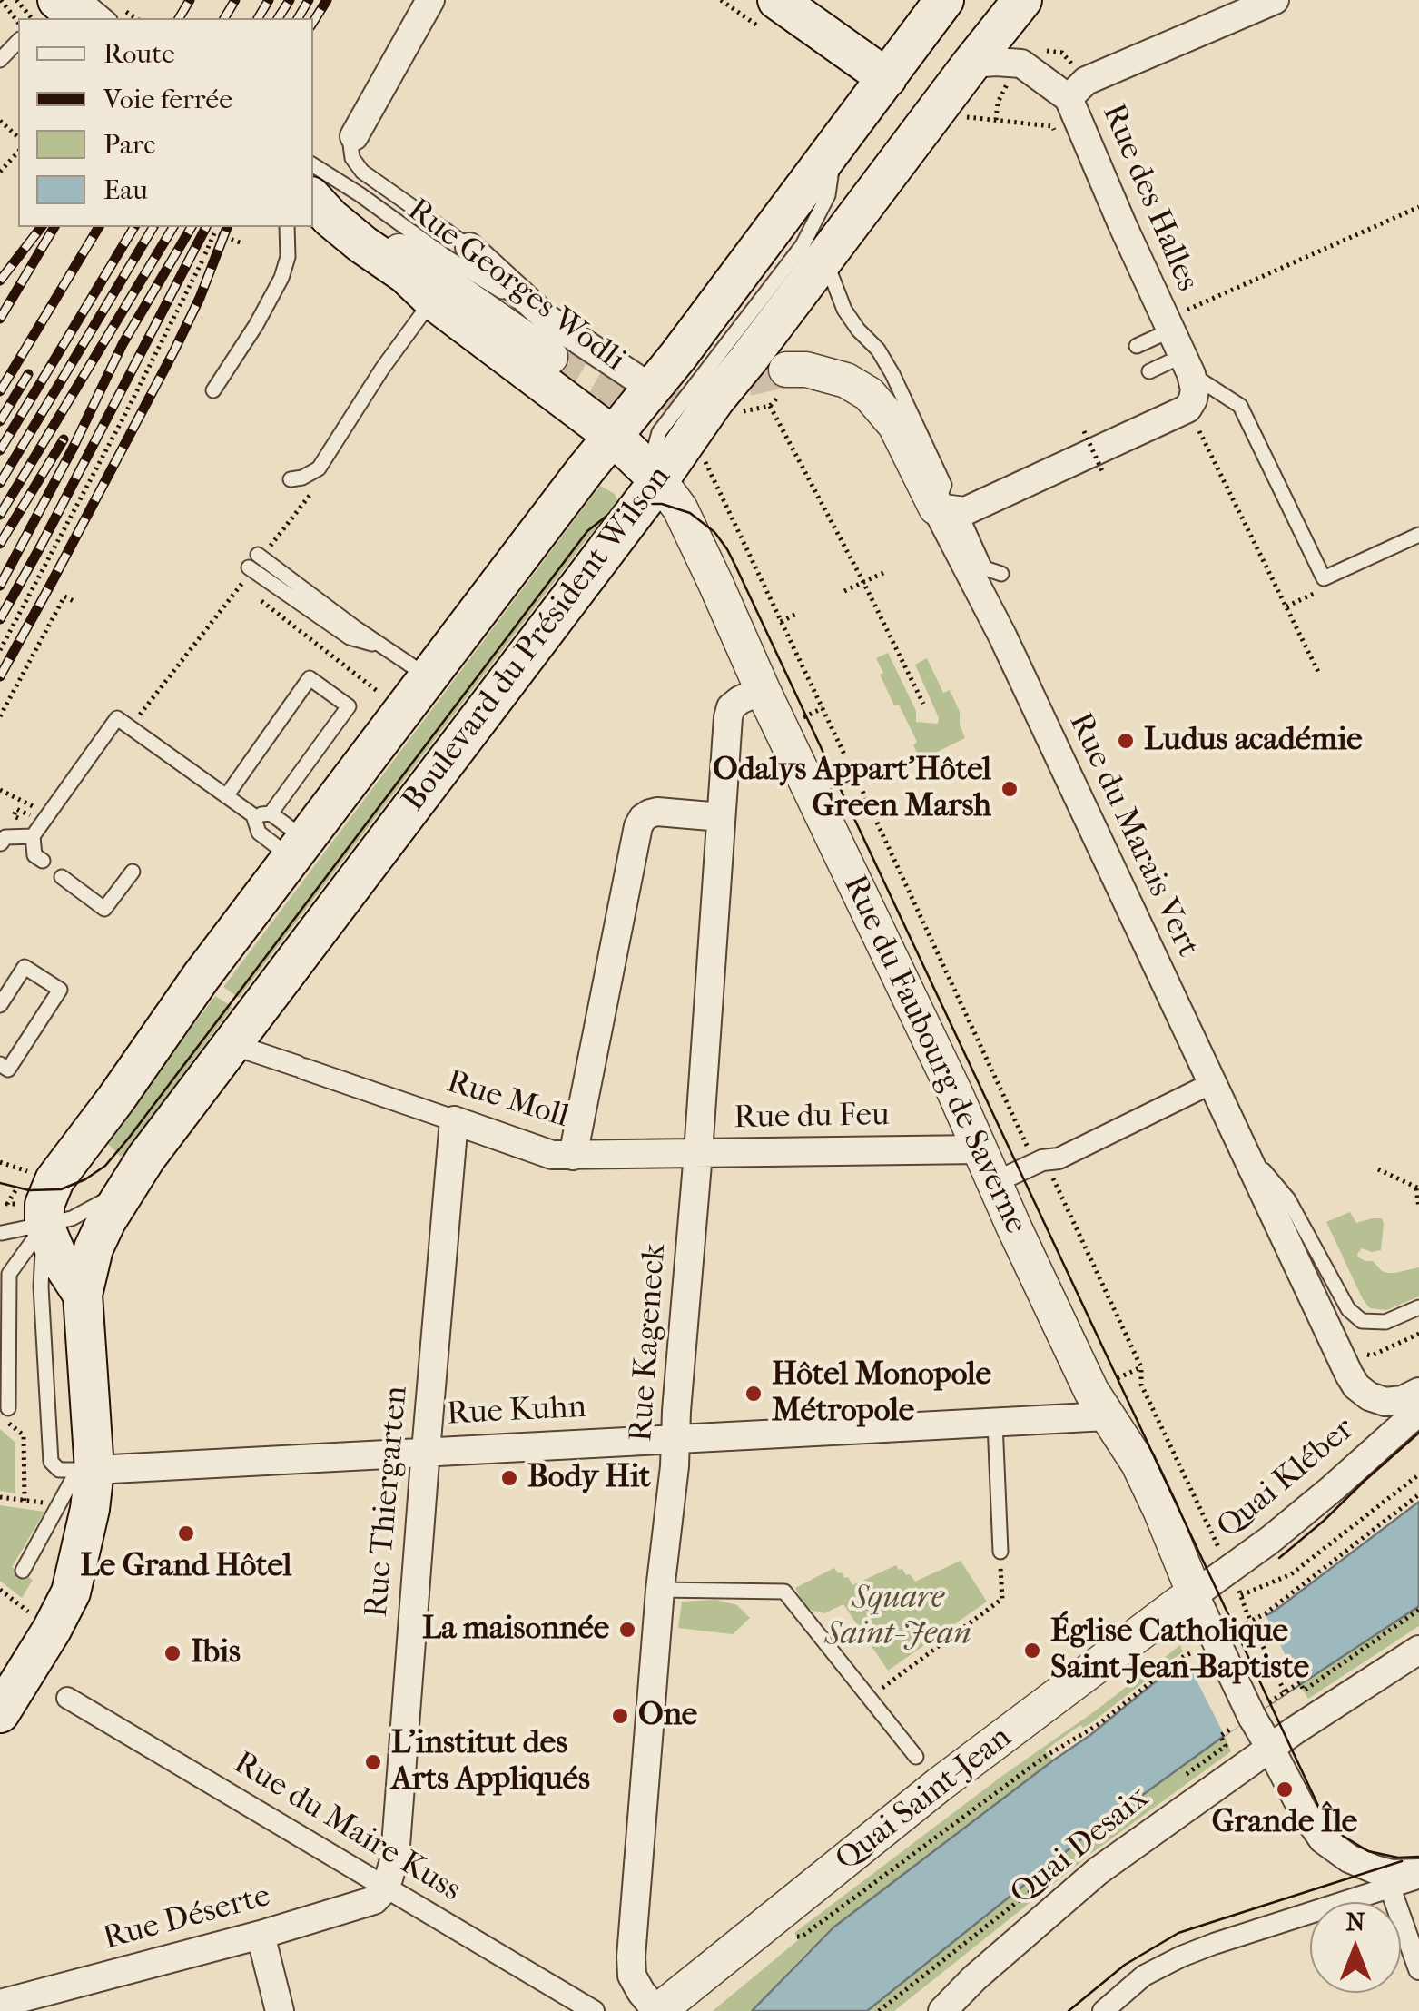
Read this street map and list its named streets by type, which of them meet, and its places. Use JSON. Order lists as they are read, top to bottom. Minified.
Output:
{"streets":{"main road":["Rue Georges Wodli","Boulevard du Président Wilson"],"street":["Rue des Halles","Rue du Marais Vert","Rue du Faubourg de Saverne","Rue Moll","Rue du Feu","Rue Kageneck","Rue Kuhn","Quai Kléber","Rue Thiergarten","Quai Saint-Jean","Rue du Maire Kuss","Quai Desaix","Rue Déserte"]},"crossings":[["Rue des Halles","Boulevard du Président Wilson"],["Rue Georges Wodli","Boulevard du Président Wilson"],["Boulevard du Président Wilson","Rue du Faubourg de Saverne"],["Boulevard du Président Wilson","Rue Moll"],["Rue du Faubourg de Saverne","Rue du Feu"],["Rue du Faubourg de Saverne","Rue Kageneck"],["Rue du Faubourg de Saverne","Rue Kuhn"],["Rue du Faubourg de Saverne","Quai Kléber"],["Rue du Faubourg de Saverne","Quai Saint-Jean"],["Rue Moll","Rue du Feu"],["Rue Moll","Rue Kageneck"],["Rue Moll","Rue Thiergarten"],["Rue du Feu","Rue Kageneck"],["Rue Kageneck","Rue Kuhn"],["Rue Kageneck","Quai Saint-Jean"],["Rue Kuhn","Rue Thiergarten"],["Quai Kléber","Quai Saint-Jean"],["Rue Thiergarten","Rue du Maire Kuss"],["Rue Thiergarten","Rue Déserte"],["Rue du Maire Kuss","Rue Déserte"]],"parks":["Square Saint-Jean"],"places":["Ludus académie","Odalys Appart'Hôtel Green Marsh","Hôtel Monopole Métropole","Body Hit","Le Grand Hôtel","La maisonnée","Église Catholique Saint-Jean-Baptiste","Ibis","One","L'institut des Arts Appliqués","Grande Île"],"legend":["Route","Voie ferrée","Parc","Eau"],"north":"top"}
